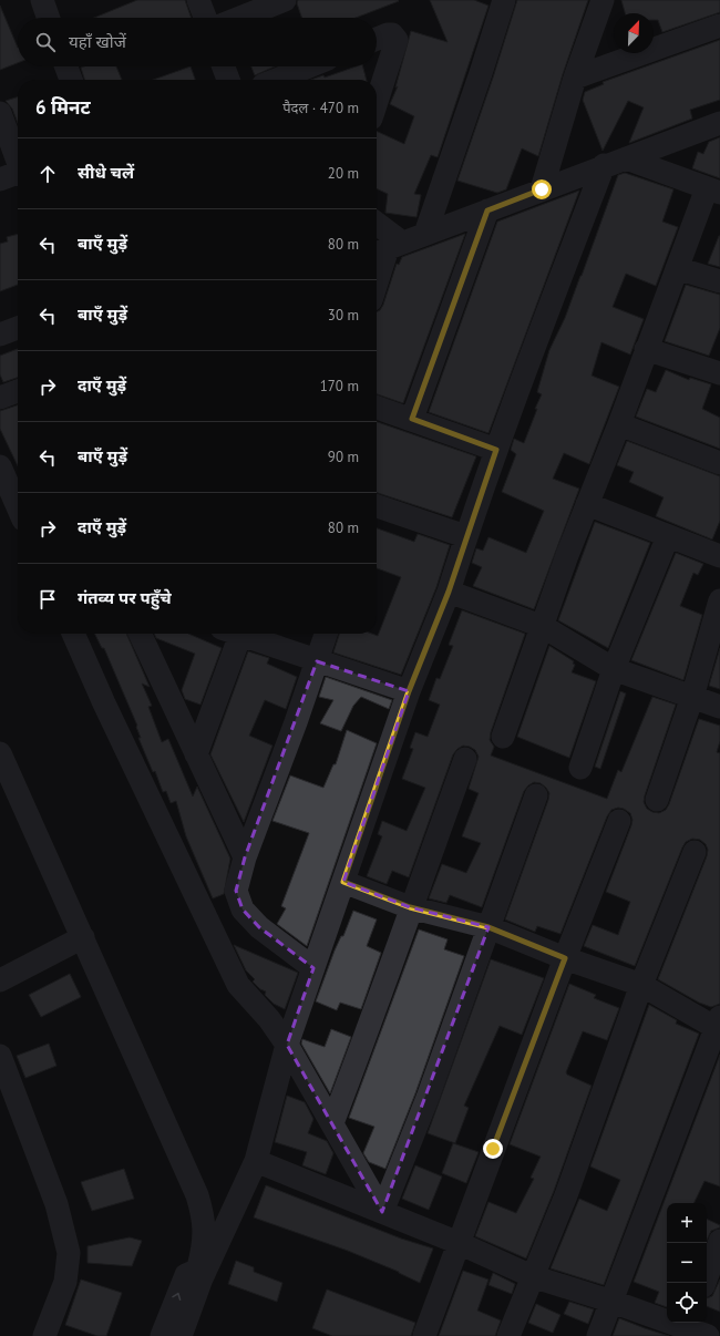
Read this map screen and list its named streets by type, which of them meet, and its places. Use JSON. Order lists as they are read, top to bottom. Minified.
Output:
{"north":"top right","page":{"search":"यहाँ खोजें","heading":["6 मिनट","पैदल · 470 m"],"list":[["सीधे चलें","20 m"],["बाएँ मुड़ें","80 m"],["बाएँ मुड़ें","30 m"],["दाएँ मुड़ें","170 m"],["बाएँ मुड़ें","90 m"],["दाएँ मुड़ें","80 m"],"गंतव्य पर पहुँचे"],"map_buttons":["+","−"]}}
